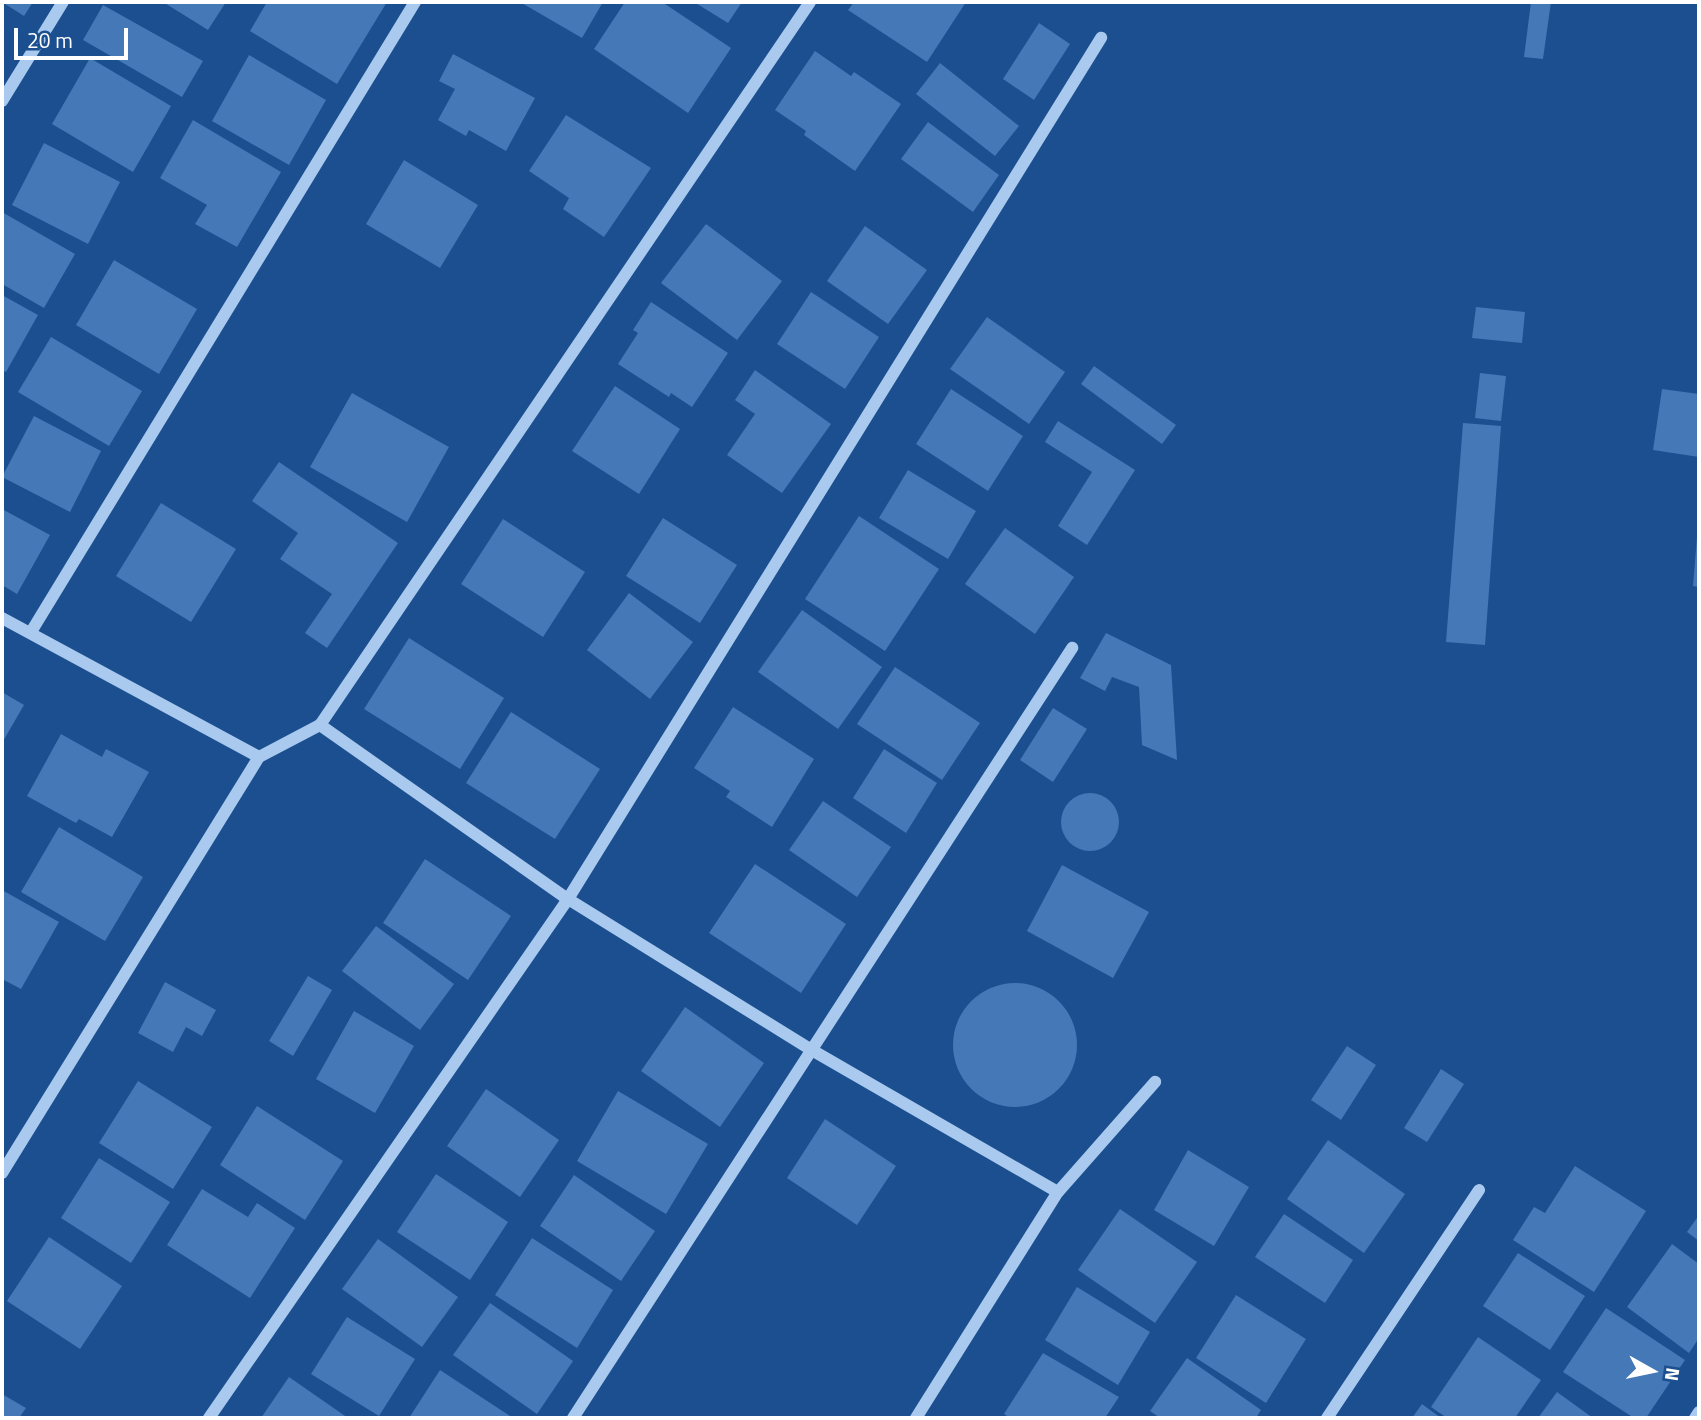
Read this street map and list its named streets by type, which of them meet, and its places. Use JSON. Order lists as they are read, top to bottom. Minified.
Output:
{"scale_bar":"20 m","north":"right"}
